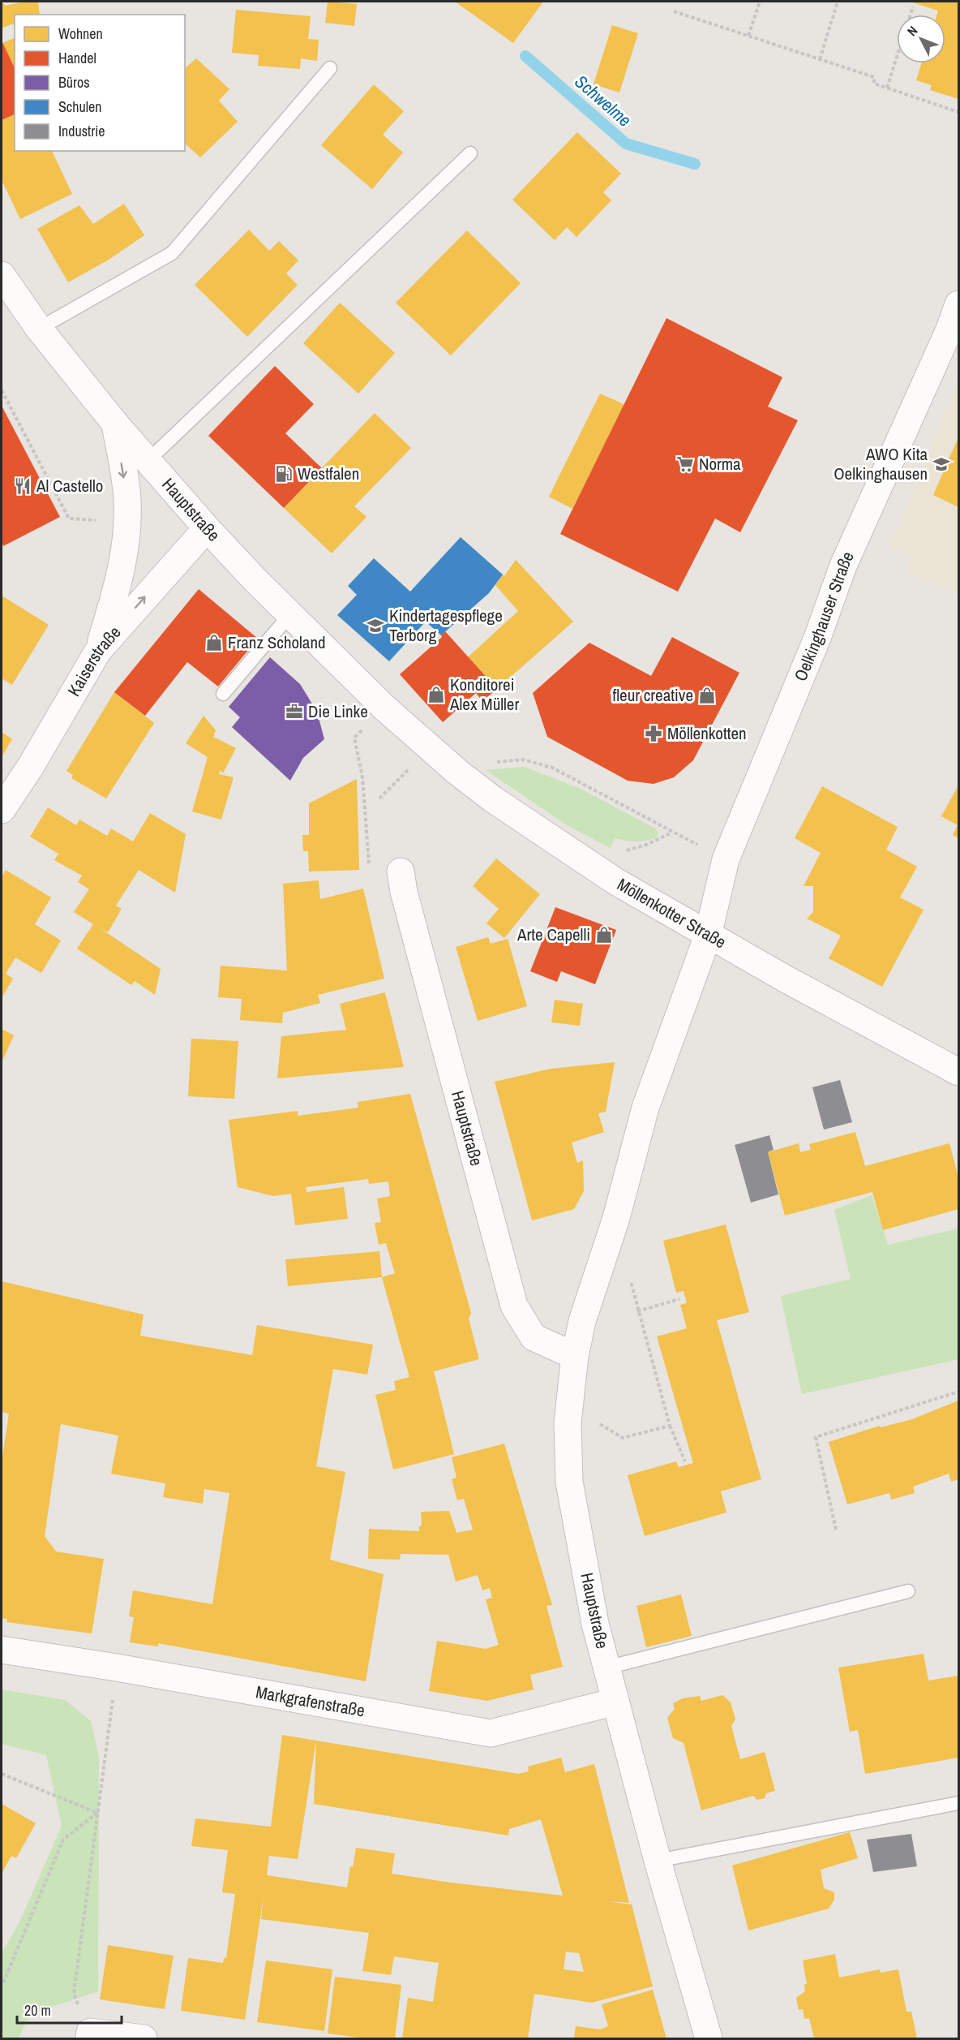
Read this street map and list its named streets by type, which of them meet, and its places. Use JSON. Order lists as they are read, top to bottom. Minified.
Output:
{"streets":{"street":["Hauptstraße","Oelkinghauser Straße","Kaiserstraße","Möllenkotter Straße","Markgrafenstraße"]},"crossings":[["Hauptstraße","Oelkinghauser Straße"],["Hauptstraße","Kaiserstraße"],["Hauptstraße","Möllenkotter Straße"],["Hauptstraße","Markgrafenstraße"],["Oelkinghauser Straße","Möllenkotter Straße"]],"one_way":["Kaiserstraße"],"water":["Schwelme"],"places":{"supermarket":["Norma"],"school or university":["AWO Kita Oelkinghausen","Kindertagespflege Terborg"],"fuel station":["Westfalen"],"restaurant":["Al Castello"],"shop":["Franz Scholand","Konditorei Alex Müller","fleur creative","Arte Capelli"],"office":["Die Linke"],"pharmacy":["Möllenkotten"]},"legend":["Wohnen","Handel","Büros","Schulen","Industrie"],"scale_bar":"20 m","north":"top left"}
